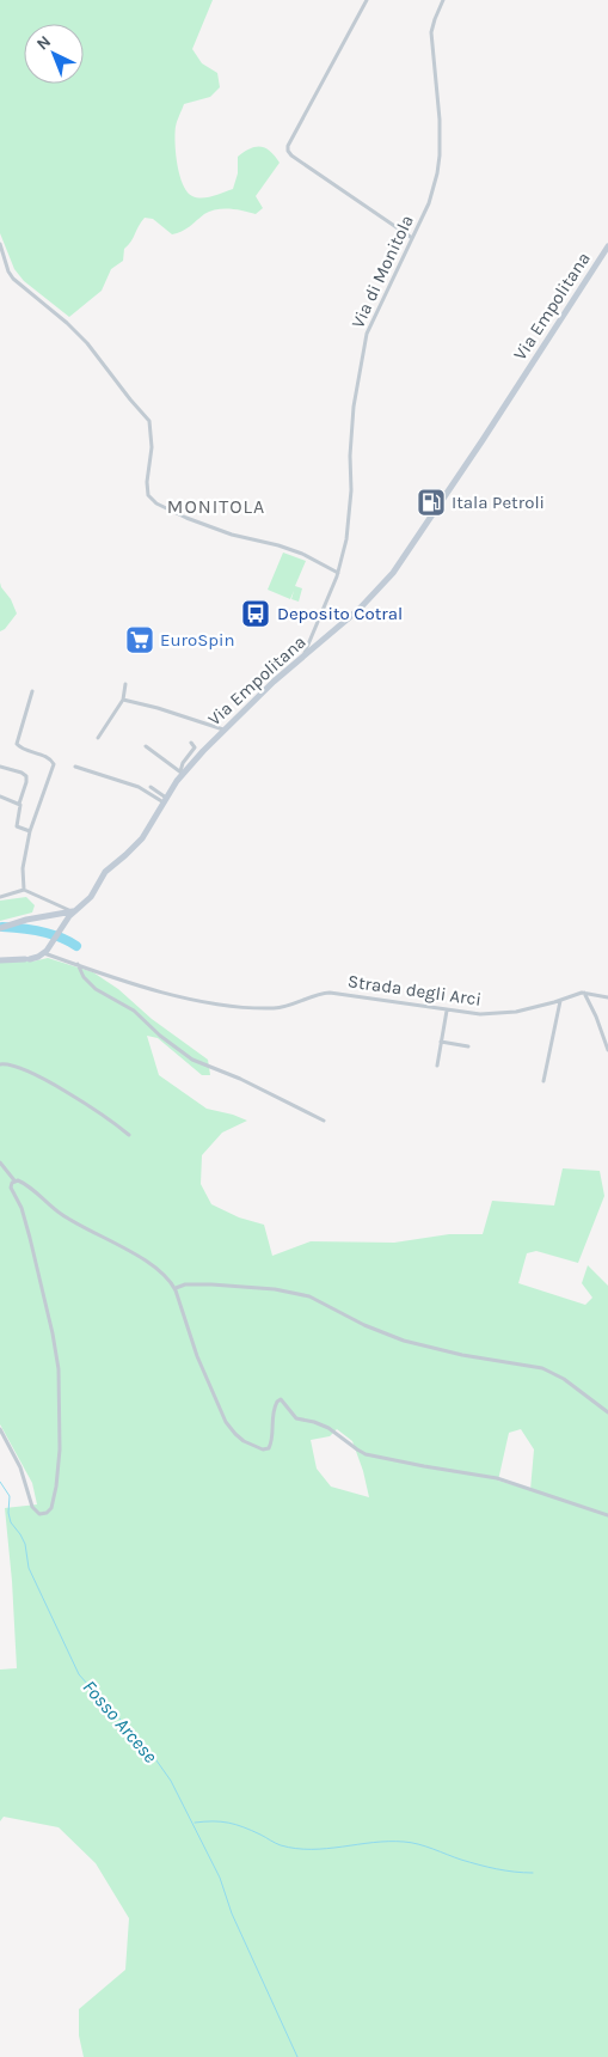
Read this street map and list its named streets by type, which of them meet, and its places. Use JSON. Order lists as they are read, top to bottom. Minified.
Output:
{"streets":{"main road":["Via Empolitana"],"street":["Via di Monitola","Strada degli Arci"]},"crossings":[["Via di Monitola","Via Empolitana"],["Via Empolitana","Strada degli Arci"]],"districts":["MONITOLA"],"water":["Fosso Arcese"],"places":{"fuel station":["Itala Petroli"],"bus stop":["Deposito Cotral"],"supermarket":["EuroSpin"]},"north":"top left"}
